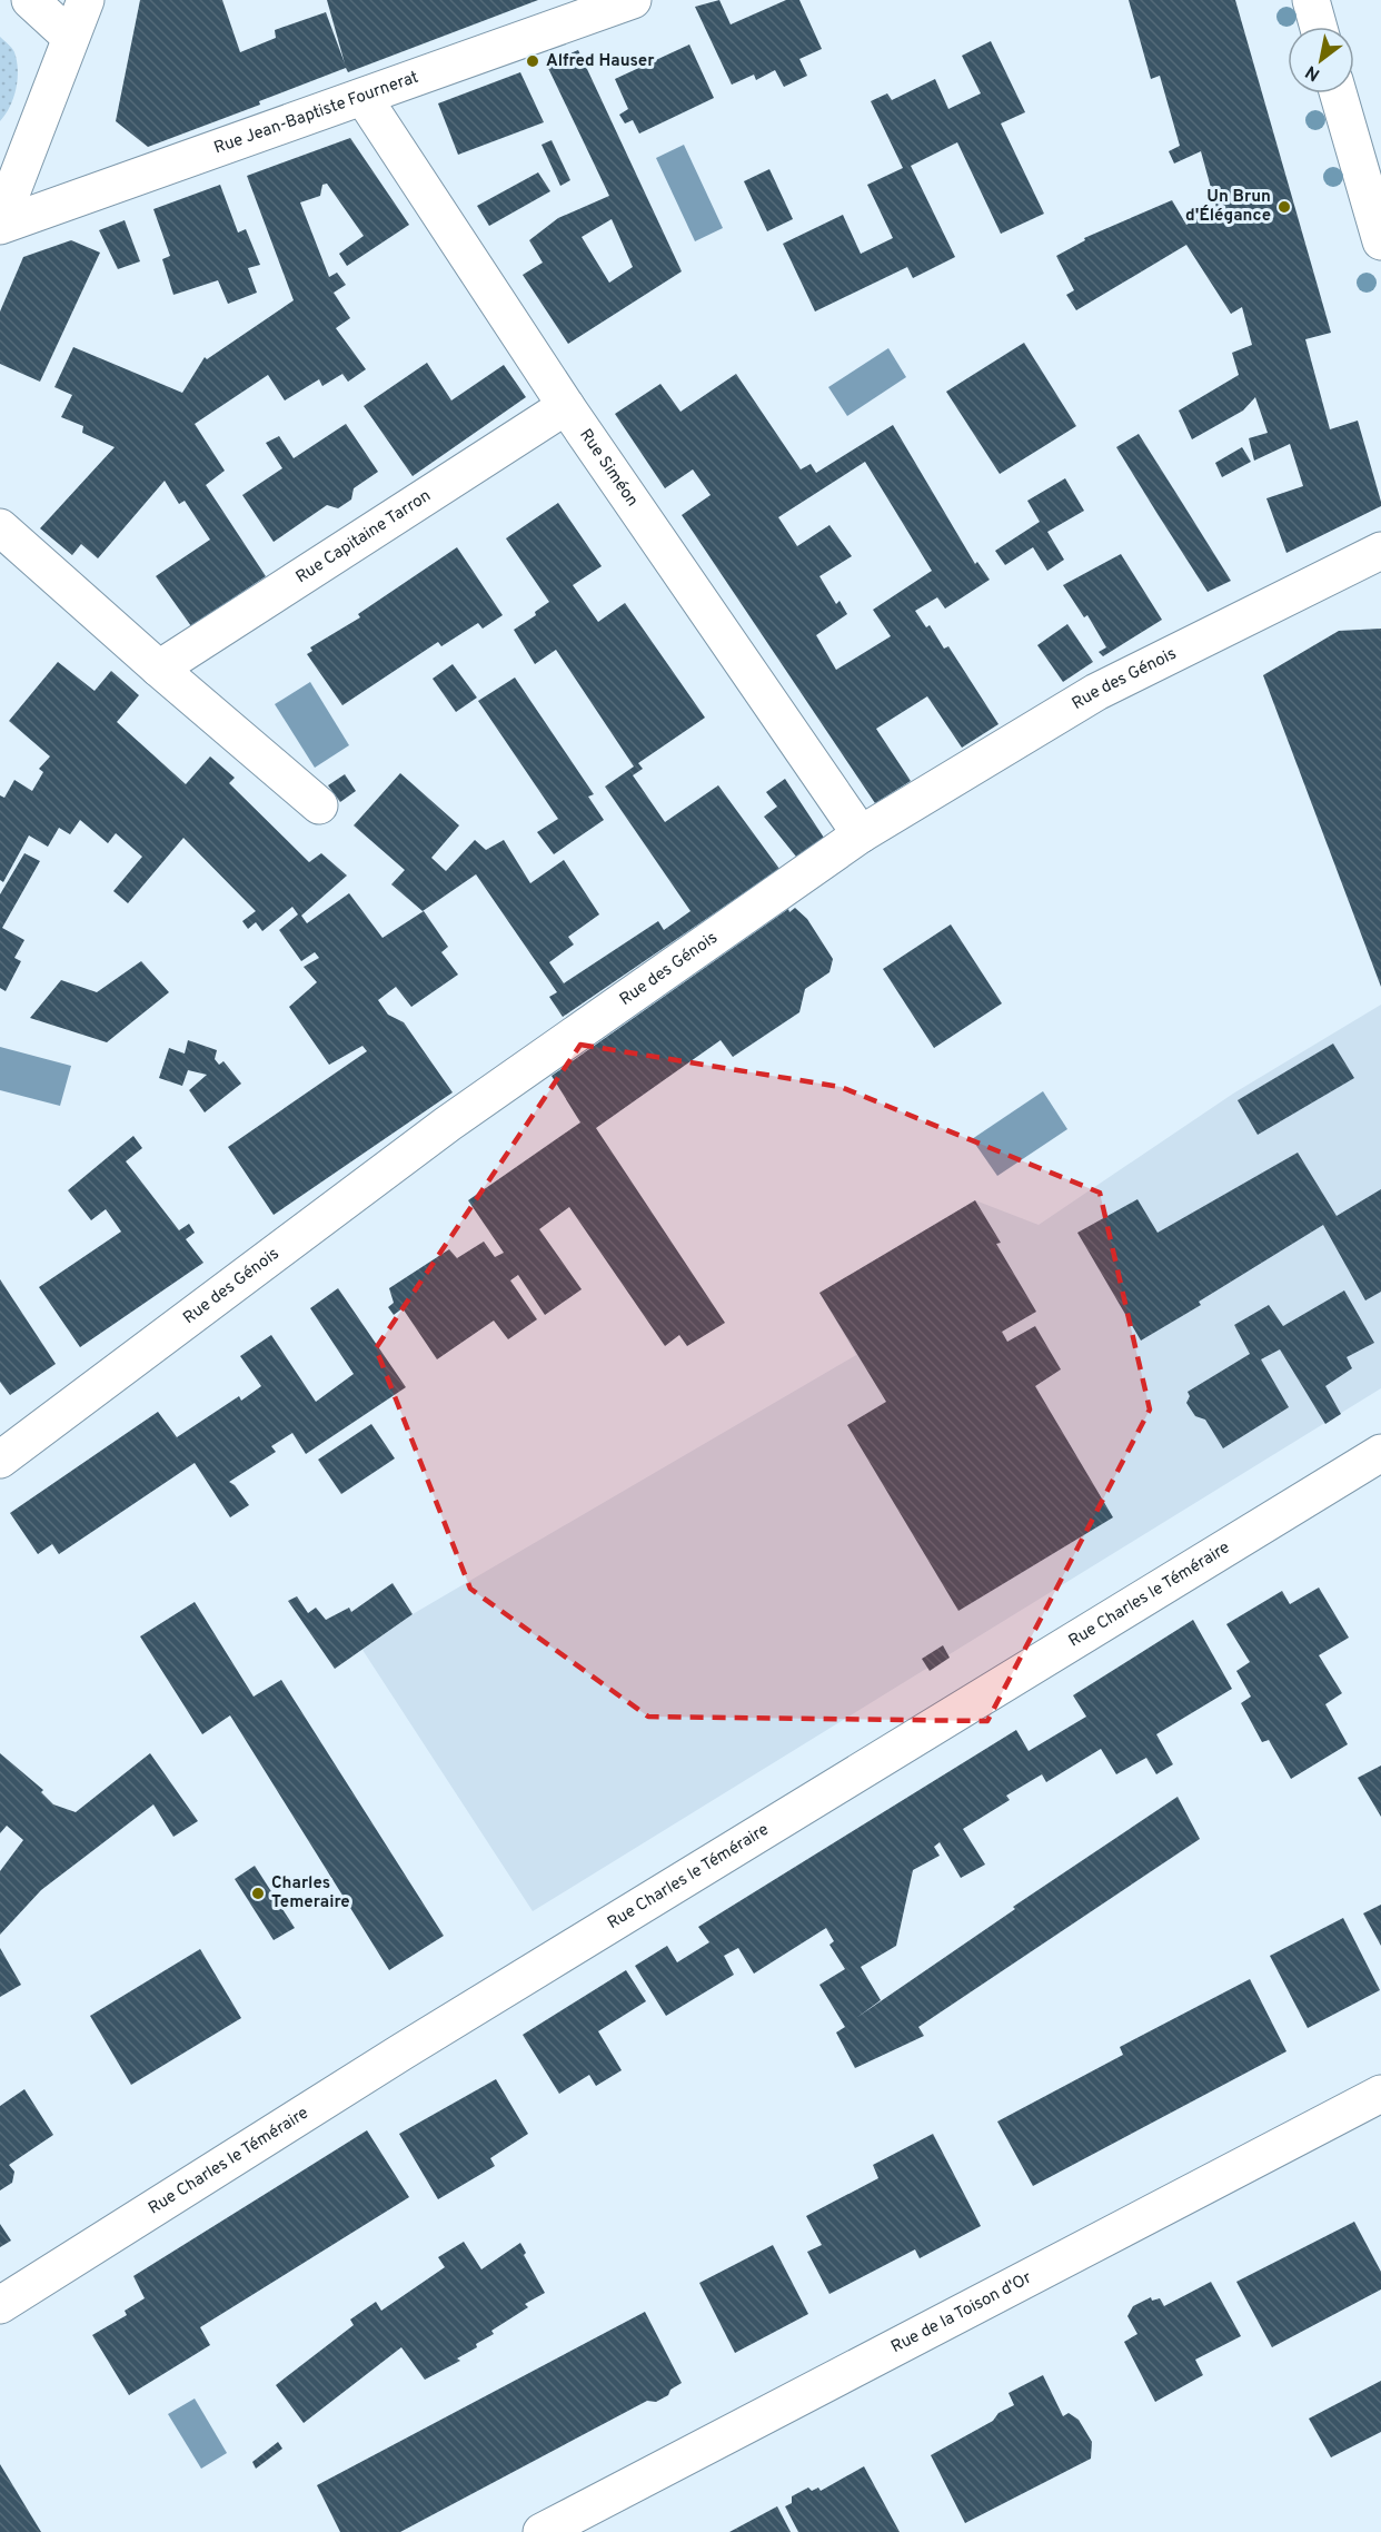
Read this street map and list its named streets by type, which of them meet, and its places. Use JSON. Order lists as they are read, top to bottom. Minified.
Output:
{"streets":{"street":["Rue Jean-Baptiste Fournerat","Rue Siméon","Rue Capitaine Tarron","Rue des Génois","Rue Charles le Téméraire","Rue de la Toison d'Or"]},"crossings":[["Rue Jean-Baptiste Fournerat","Rue Siméon"],["Rue Siméon","Rue Capitaine Tarron"],["Rue Siméon","Rue des Génois"]],"places":["Alfred Hauser","Un Brun d'Élégance","Charles Temeraire"],"north":"bottom left"}
